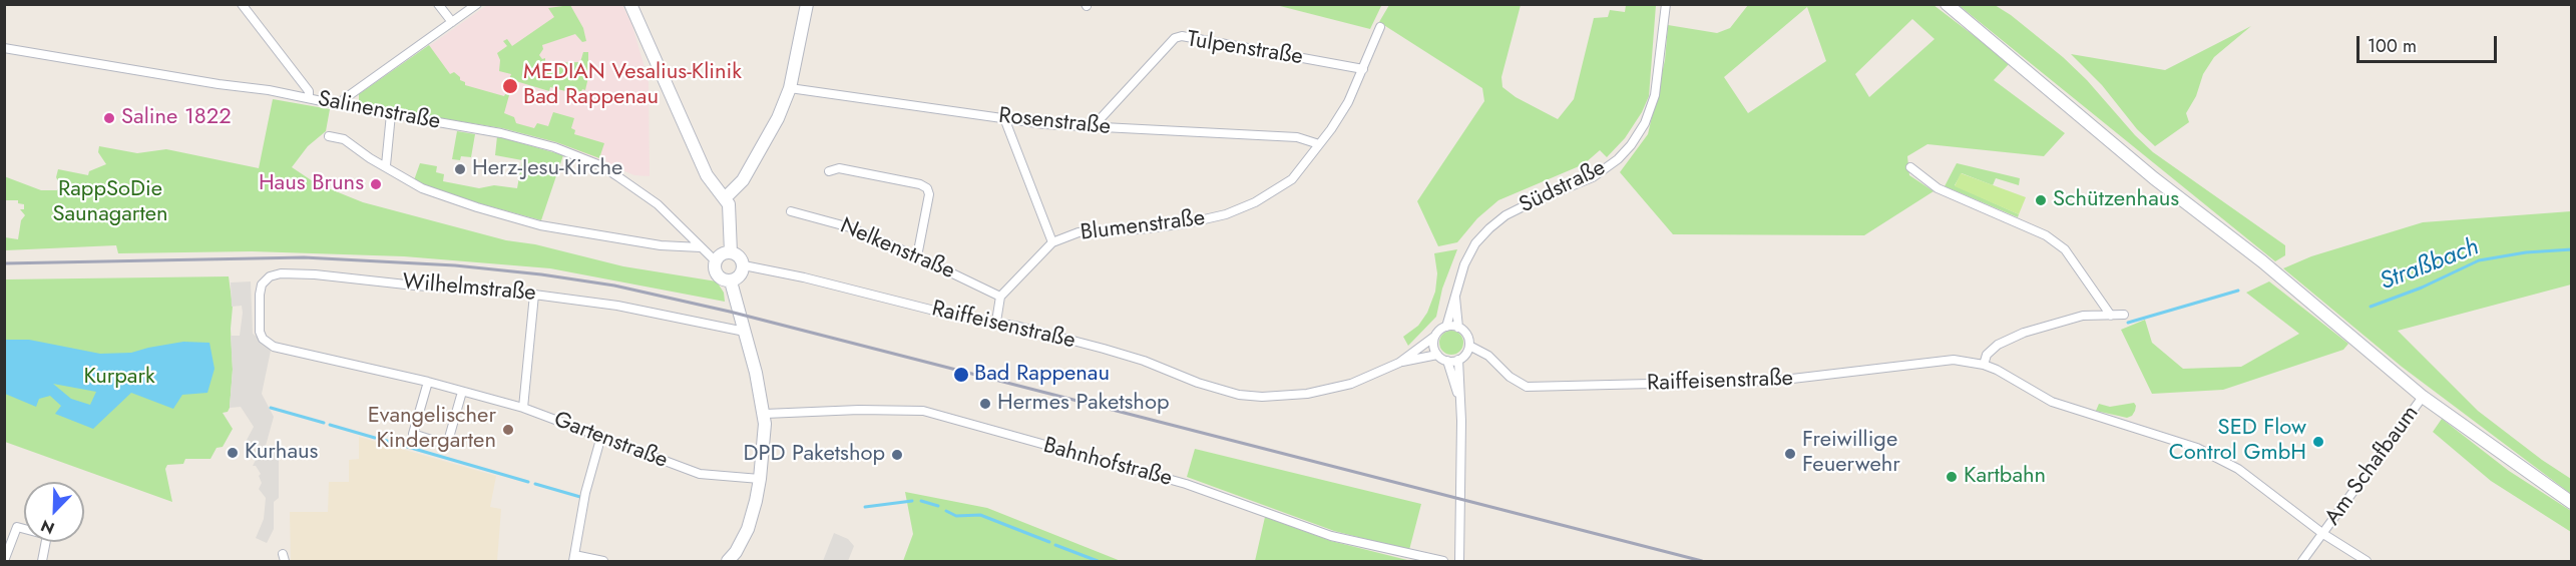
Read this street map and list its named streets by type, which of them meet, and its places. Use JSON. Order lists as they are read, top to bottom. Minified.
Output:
{"streets":{"street":["Tulpenstraße","Salinenstraße","Rosenstraße","Südstraße","Blumenstraße","Nelkenstraße","Wilhelmstraße","Raiffeisenstraße","Gartenstraße","Bahnhofstraße","Am Schafbaum"]},"crossings":[["Tulpenstraße","Rosenstraße"],["Tulpenstraße","Blumenstraße"],["Salinenstraße","Raiffeisenstraße"],["Rosenstraße","Blumenstraße"],["Südstraße","Raiffeisenstraße"],["Blumenstraße","Nelkenstraße"],["Wilhelmstraße","Gartenstraße"],["Raiffeisenstraße","Am Schafbaum"]],"water":["Straßbach"],"parks":["RappSoDie Saunagarten","Kurpark"],"places":["MEDIAN Vesalius-Klinik Bad Rappenau","Saline 1822","Herz-Jesu-Kirche","Haus Bruns","Schützenhaus","Bad Rappenau","Hermes Paketshop","Evangelischer Kindergarten","SED Flow Control GmbH","Kurhaus","Freiwillige Feuerwehr","DPD Paketshop","Kartbahn"],"scale_bar":"100 m","north":"bottom left"}
